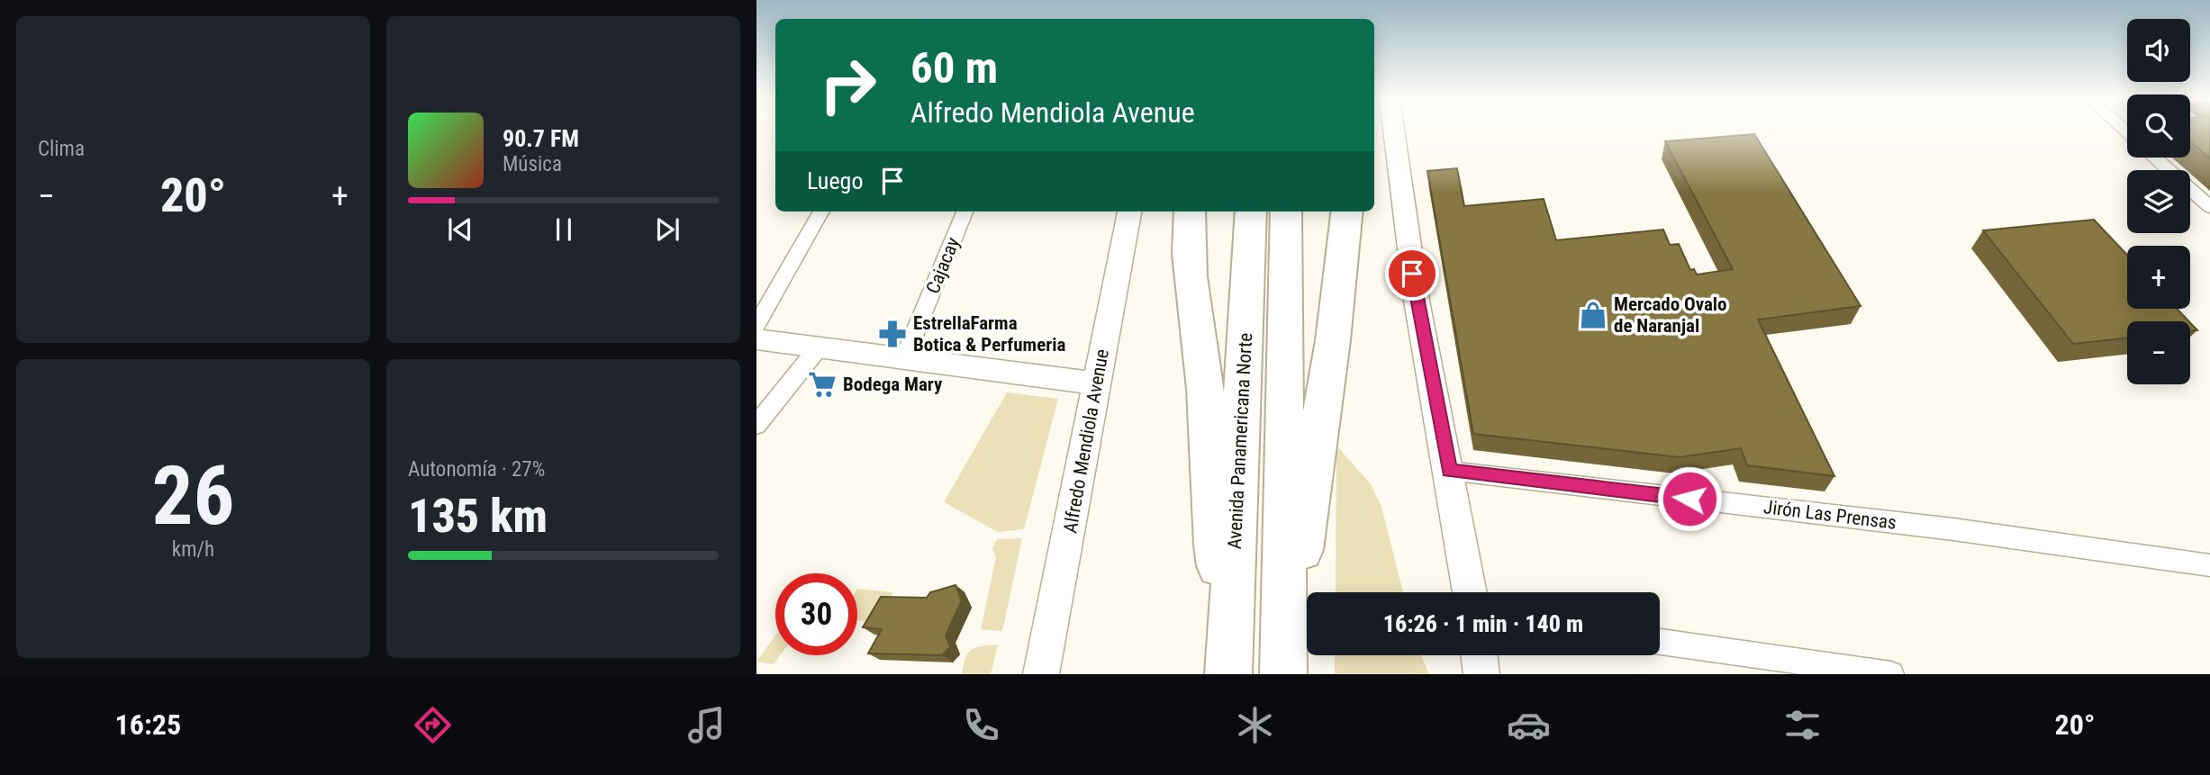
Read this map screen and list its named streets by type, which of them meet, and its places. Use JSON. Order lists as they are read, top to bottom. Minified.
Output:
{"streets":{"highway":["Avenida Panamericana Norte"],"main road":["Alfredo Mendiola Avenue"],"street":["Cajacay","Jirón Las Prensas"]},"places":{"shop":["Mercado Ovalo de Naranjal"],"pharmacy":["EstrellaFarma Botica & Perfumeria"],"supermarket":["Bodega Mary"]},"page":{"tile":["Clima",["26","km/h"],["Autonomía · 27%","135 km"]],"map_buttons":["+","−"],"turn":["60 m","Alfredo Mendiola Avenue"],"song":["90.7 FM","Música"],"then":"Luego","heat":["−","20°","+"],"limit":"30","trip":"16:26 · 1 min · 140 m","tabs":["16:25","20°"]}}
